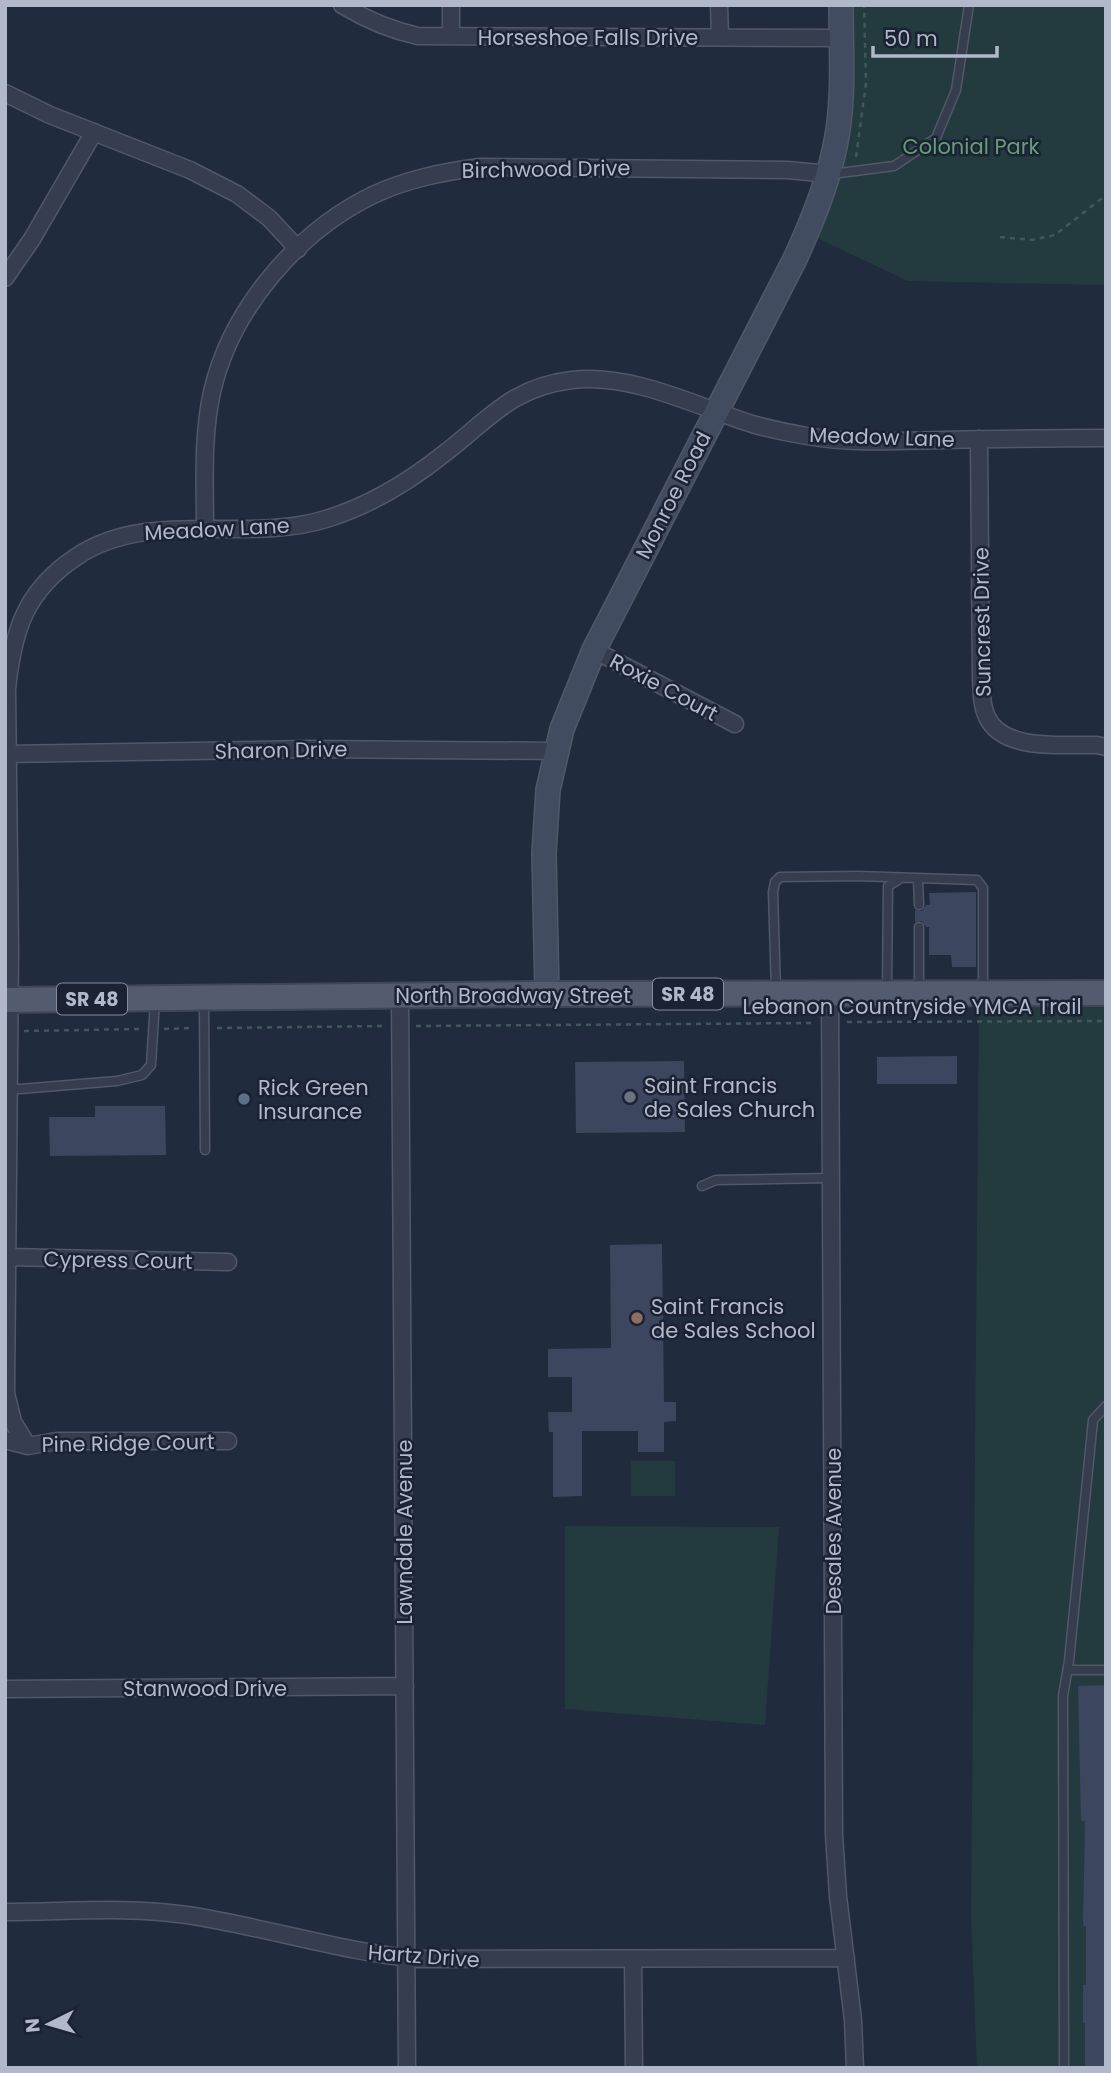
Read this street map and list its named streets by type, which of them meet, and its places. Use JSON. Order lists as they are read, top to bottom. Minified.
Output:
{"streets":{"main road":["SR 48","North Broadway Street"],"street":["Horseshoe Falls Drive","Birchwood Drive","Meadow Lane","Monroe Road","Suncrest Drive","Roxie Court","Sharon Drive","Cypress Court","Pine Ridge Court","Desales Avenue","Lawndale Avenue","Stanwood Drive","Hartz Drive"],"path":["Lebanon Countryside YMCA Trail"]},"crossings":[["Horseshoe Falls Drive","Monroe Road"],["Birchwood Drive","Meadow Lane"],["Birchwood Drive","Monroe Road"],["Meadow Lane","Monroe Road"],["Meadow Lane","Suncrest Drive"],["Meadow Lane","Sharon Drive"],["Meadow Lane","North Broadway Street"],["Meadow Lane","Lebanon Countryside YMCA Trail"],["Meadow Lane","Cypress Court"],["Meadow Lane","Pine Ridge Court"],["Monroe Road","Roxie Court"],["Monroe Road","Sharon Drive"],["Monroe Road","North Broadway Street"],["North Broadway Street","Desales Avenue"],["North Broadway Street","Lawndale Avenue"],["Lebanon Countryside YMCA Trail","Desales Avenue"],["Lebanon Countryside YMCA Trail","Lawndale Avenue"],["Desales Avenue","Hartz Drive"],["Lawndale Avenue","Stanwood Drive"],["Lawndale Avenue","Hartz Drive"]],"parks":["Colonial Park"],"places":["Saint Francis de Sales Church","Rick Green Insurance","Saint Francis de Sales School"],"scale_bar":"50 m","north":"left"}
